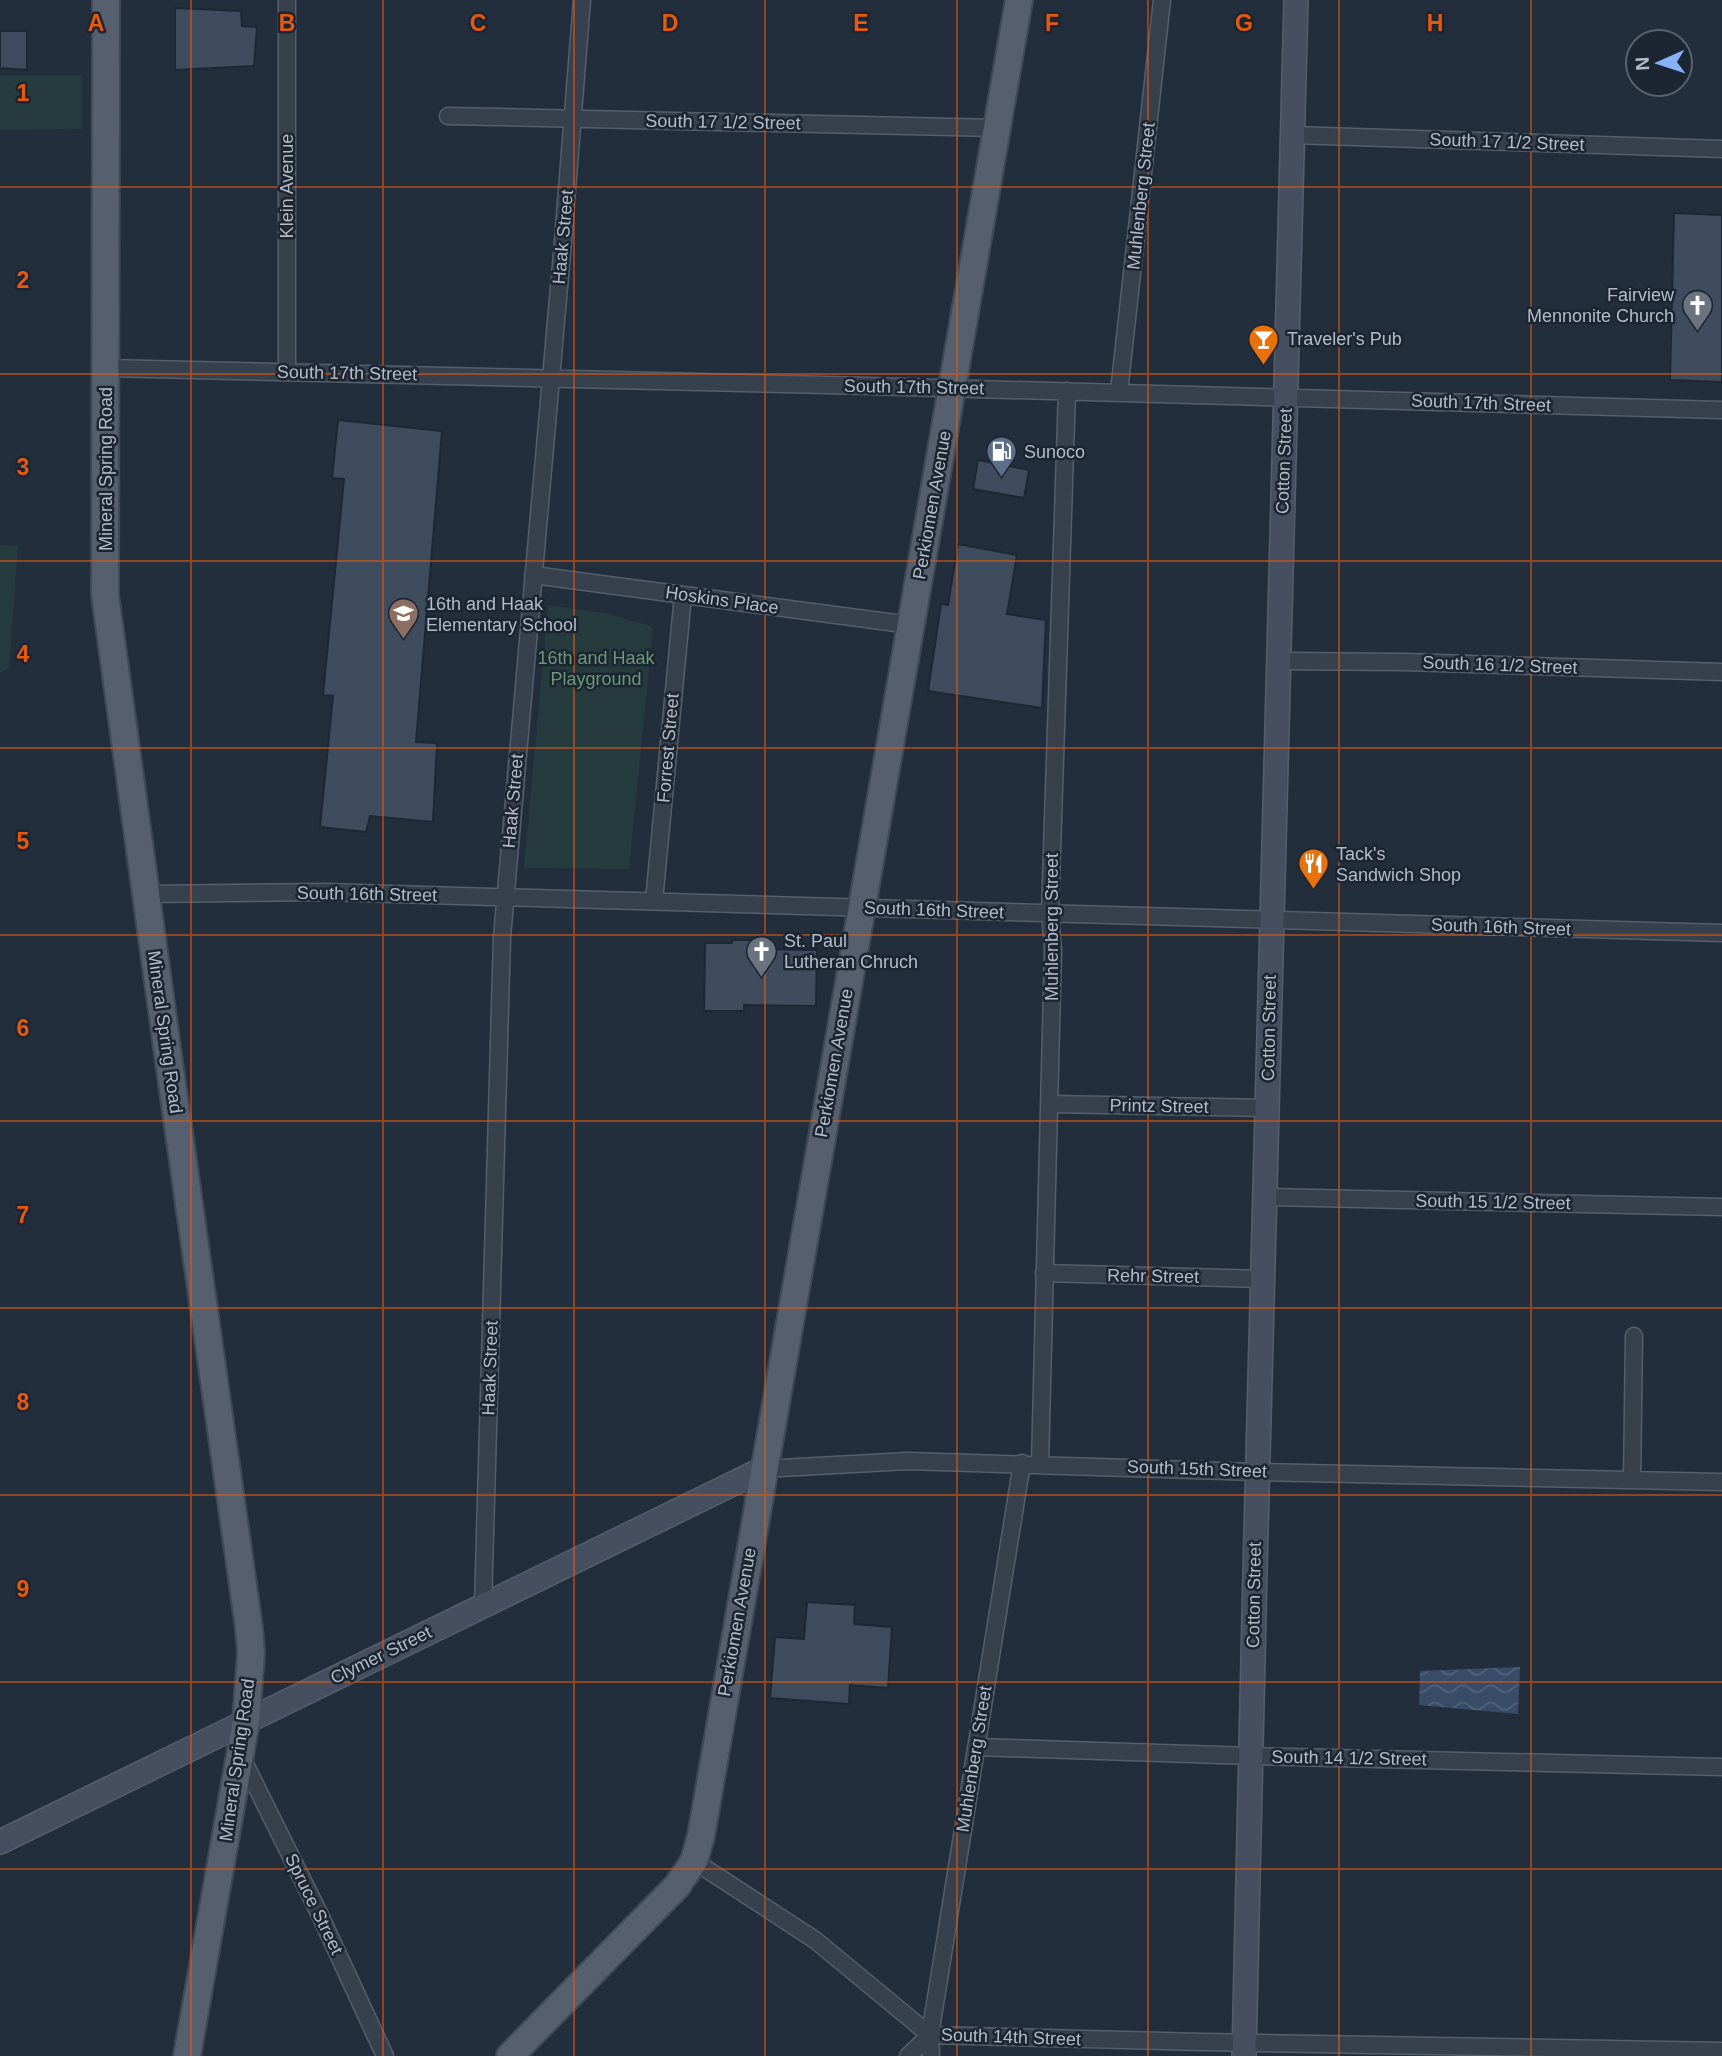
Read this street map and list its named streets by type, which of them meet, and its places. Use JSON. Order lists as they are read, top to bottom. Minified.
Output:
{"streets":{"main road":["Mineral Spring Road","Perkiomen Avenue"],"street":["South 17 1/2 Street","Klein Avenue","Muhlenberg Street","Haak Street","South 17th Street","Cotton Street","Hoskins Place","South 16 1/2 Street","Forrest Street","South 16th Street","Printz Street","South 15 1/2 Street","Rehr Street","South 15th Street","Clymer Street","South 14 1/2 Street","Spruce Street","South 14th Street"]},"crossings":[["South 17 1/2 Street","Haak Street"],["South 17 1/2 Street","Cotton Street"],["South 17 1/2 Street","Perkiomen Avenue"],["Klein Avenue","South 17th Street"],["Muhlenberg Street","South 17th Street"],["Muhlenberg Street","South 16th Street"],["Muhlenberg Street","Printz Street"],["Muhlenberg Street","Rehr Street"],["Muhlenberg Street","South 15th Street"],["Muhlenberg Street","South 14 1/2 Street"],["Muhlenberg Street","South 14th Street"],["Haak Street","South 17th Street"],["Haak Street","Hoskins Place"],["Haak Street","South 16th Street"],["Haak Street","Clymer Street"],["South 17th Street","Cotton Street"],["South 17th Street","Mineral Spring Road"],["South 17th Street","Perkiomen Avenue"],["Cotton Street","South 16 1/2 Street"],["Cotton Street","South 16th Street"],["Cotton Street","Printz Street"],["Cotton Street","South 15 1/2 Street"],["Cotton Street","Rehr Street"],["Cotton Street","South 15th Street"],["Cotton Street","South 14 1/2 Street"],["Cotton Street","South 14th Street"],["Mineral Spring Road","South 16th Street"],["Mineral Spring Road","Clymer Street"],["Mineral Spring Road","Spruce Street"],["Perkiomen Avenue","Hoskins Place"],["Perkiomen Avenue","South 16th Street"],["Perkiomen Avenue","South 15th Street"],["Perkiomen Avenue","Clymer Street"],["Perkiomen Avenue","South 14th Street"],["Hoskins Place","Forrest Street"],["Forrest Street","South 16th Street"],["South 15th Street","Clymer Street"]],"parks":["16th and Haak Playground"],"places":{"church":["Fairview Mennonite Church","St. Paul Lutheran Chruch"],"bar":["Traveler's Pub"],"fuel station":["Sunoco"],"school or university":["16th and Haak Elementary School"],"restaurant":["Tack's Sandwich Shop"]},"north":"left","grid":{"columns":["A","B","C","D","E","F","G","H"],"rows":["1","2","3","4","5","6","7","8","9"]}}
